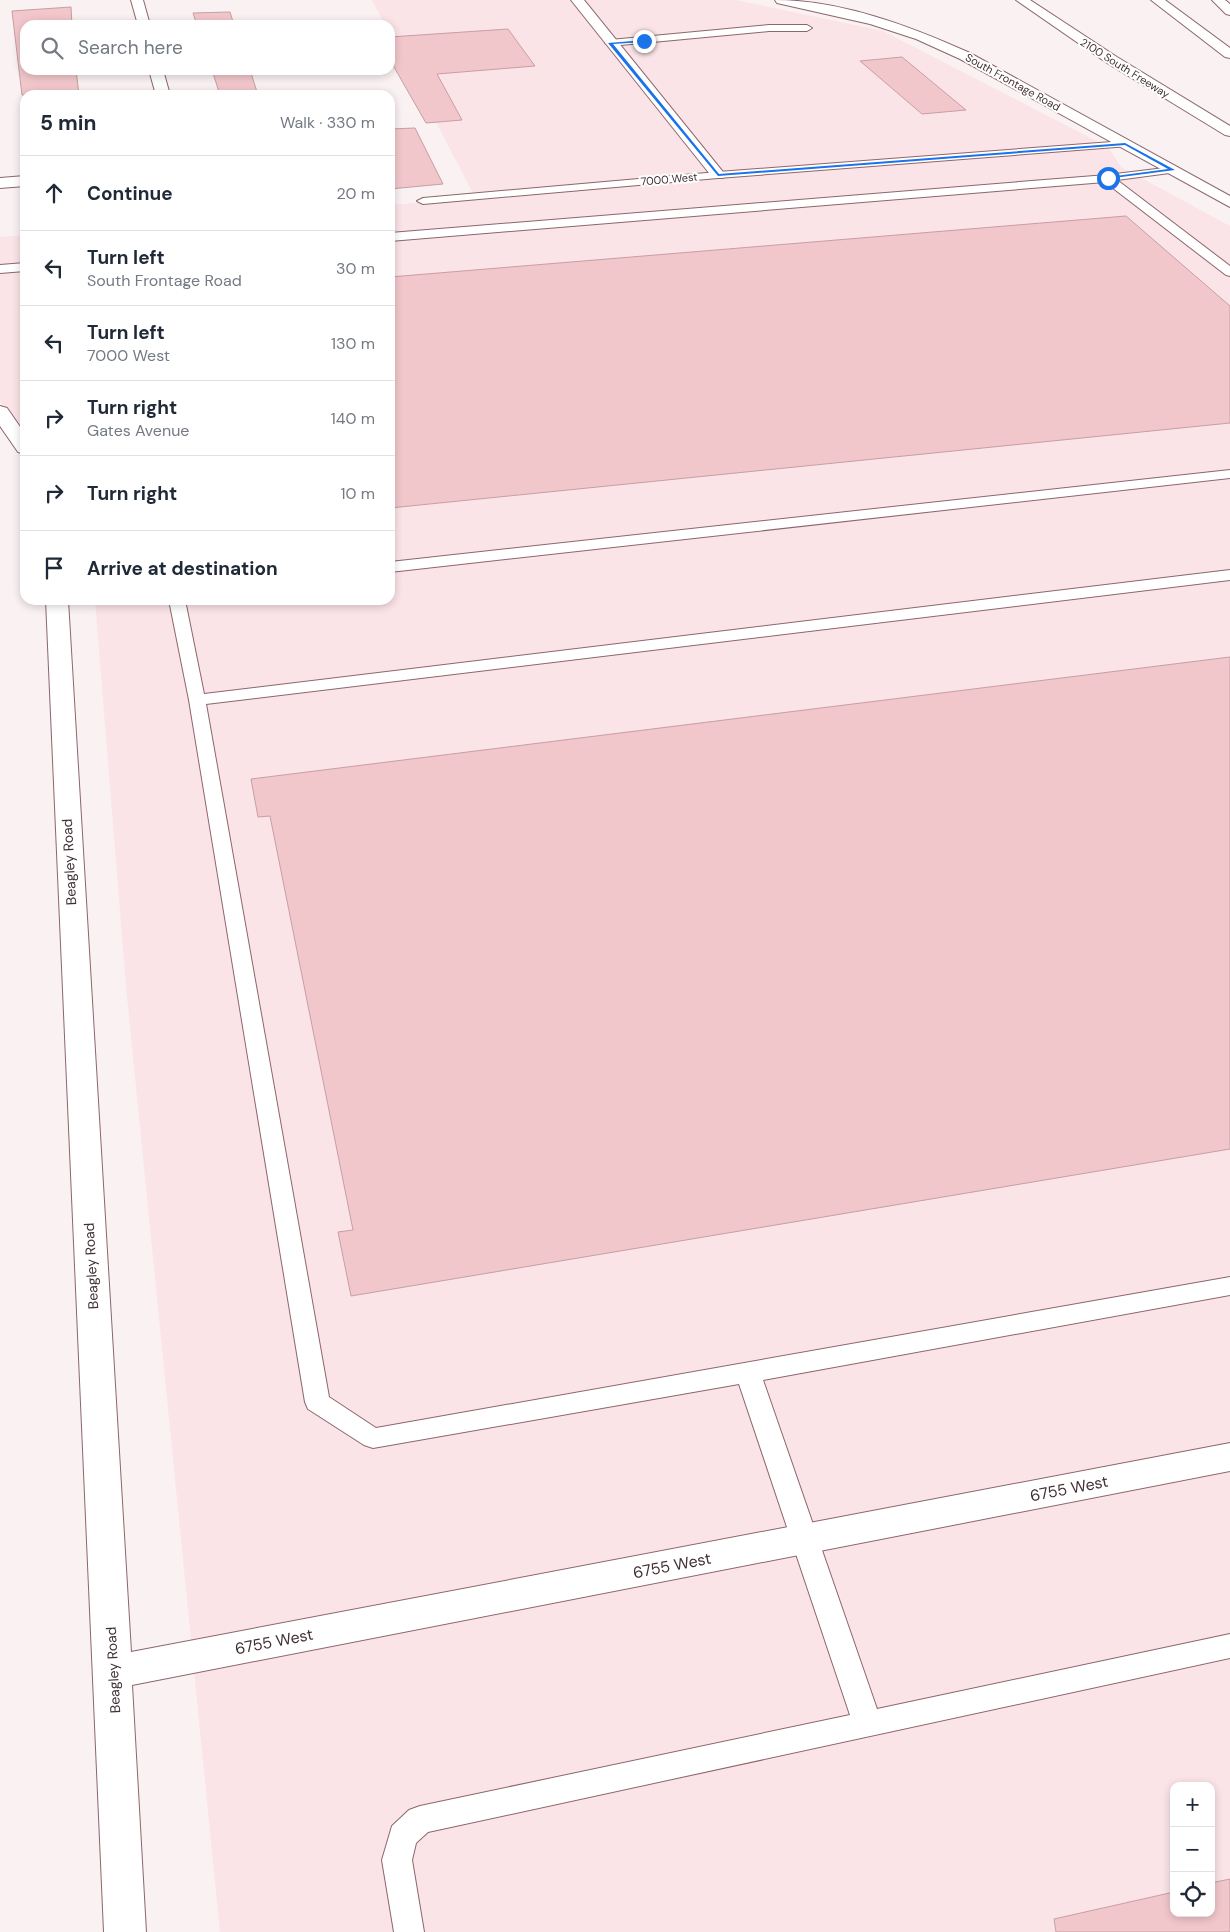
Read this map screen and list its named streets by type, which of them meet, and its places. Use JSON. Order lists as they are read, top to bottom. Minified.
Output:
{"streets":{"main road":["2100 South Freeway","South Frontage Road","Beagley Road","6755 West"],"lane":["7000 West"]},"crossings":[["South Frontage Road","7000 West"],["Beagley Road","6755 West"]],"page":{"search":"Search here","heading":["5 min","Walk · 330 m"],"list":[["Continue","20 m"],["Turn left","South Frontage Road","30 m"],["Turn left","7000 West","130 m"],["Turn right","Gates Avenue","140 m"],["Turn right","10 m"],"Arrive at destination"],"map_buttons":["+","−"]}}
